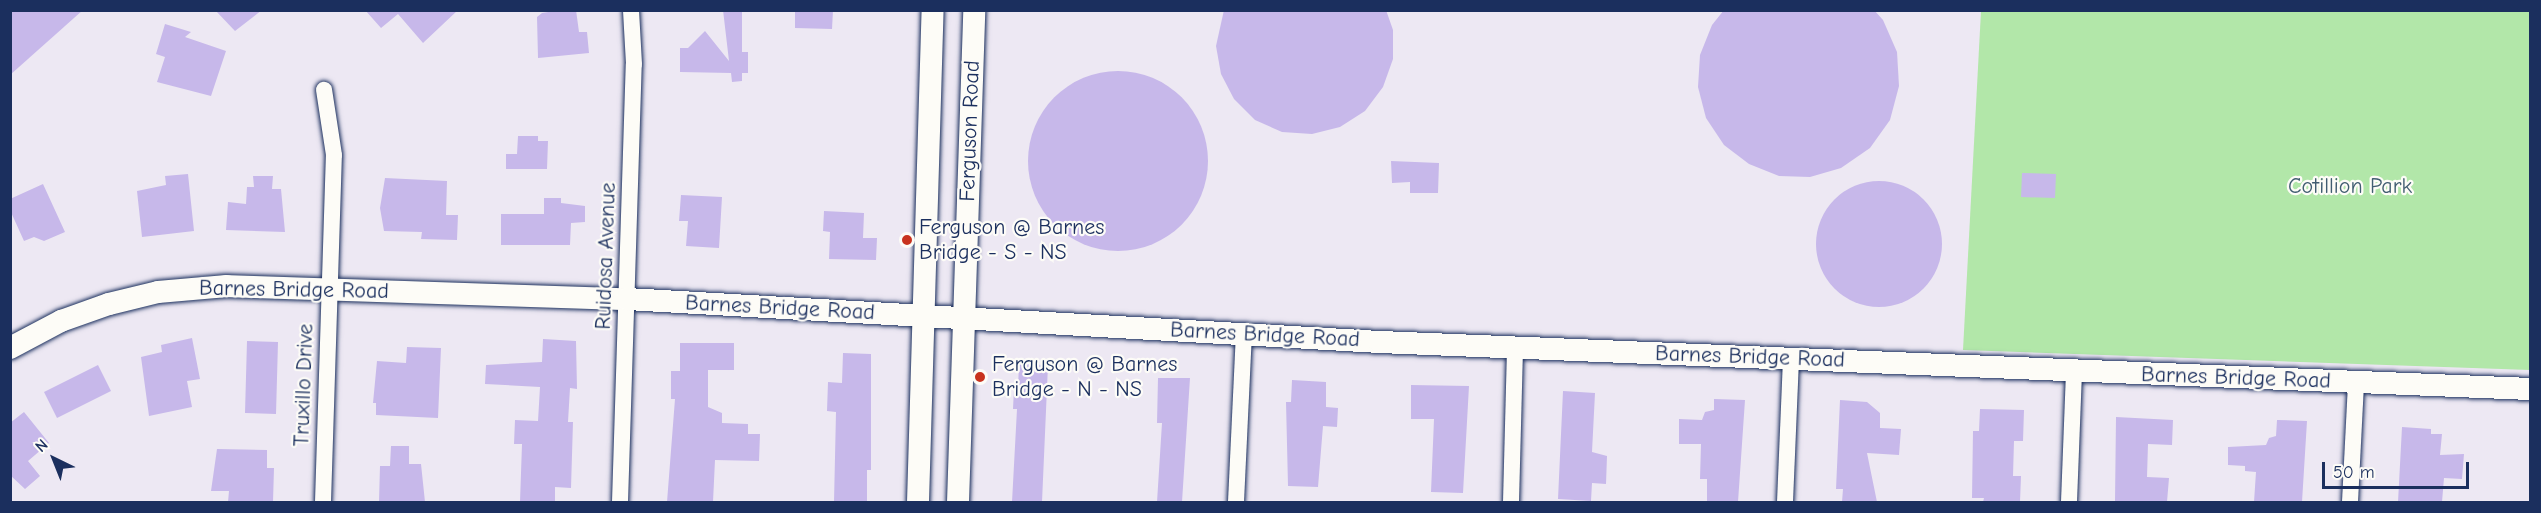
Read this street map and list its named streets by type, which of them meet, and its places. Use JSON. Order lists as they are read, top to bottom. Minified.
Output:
{"streets":{"street":["Ferguson Road","Ruidosa Avenue","Barnes Bridge Road","Truxillo Drive"]},"crossings":[["Ferguson Road","Barnes Bridge Road"],["Ruidosa Avenue","Barnes Bridge Road"],["Barnes Bridge Road","Truxillo Drive"]],"parks":["Cotillion Park"],"places":["Ferguson @ Barnes Bridge - S - NS","Ferguson @ Barnes Bridge - N - NS"],"scale_bar":"50 m","north":"top left"}
